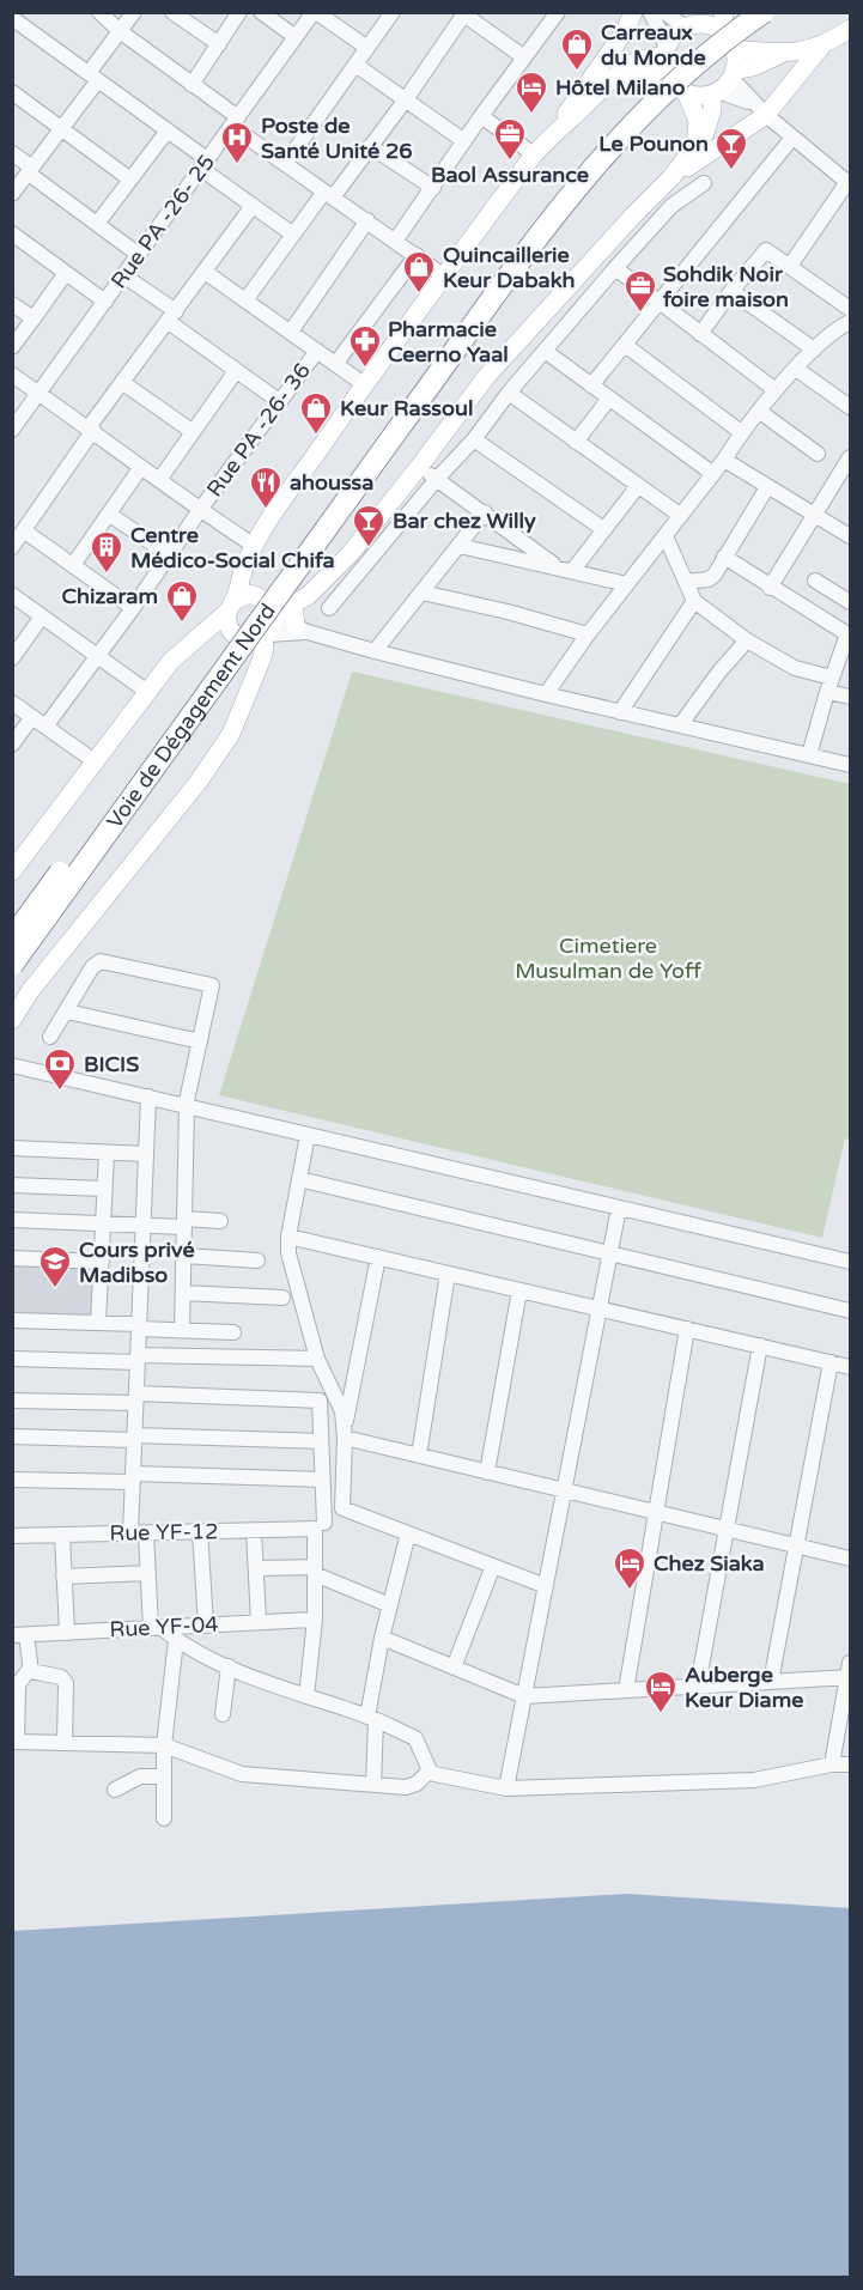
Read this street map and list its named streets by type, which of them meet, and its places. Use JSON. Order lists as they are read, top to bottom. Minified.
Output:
{"streets":{"highway":["Voie de Dégagement Nord"],"street":["Rue PA -26- 25","Rue PA -26- 36","Rue YF-12","Rue YF-04"]},"parks":["Cimetiere Musulman de Yoff"],"places":{"shop":["Carreaux du Monde","Quincaillerie Keur Dabakh","Keur Rassoul","Chizaram"],"hotel":["Hôtel Milano","Chez Siaka","Auberge Keur Diame"],"office":["Baol Assurance","Sohdik Noir foire maison"],"hospital":["Poste de Santé Unité 26"],"bar":["Le Pounon","Bar chez Willy"],"pharmacy":["Pharmacie Ceerno Yaal"],"restaurant":["ahoussa"],"building":["Centre Médico-Social Chifa"],"bank":["BICIS"],"school or university":["Cours privé Madibso"]}}
